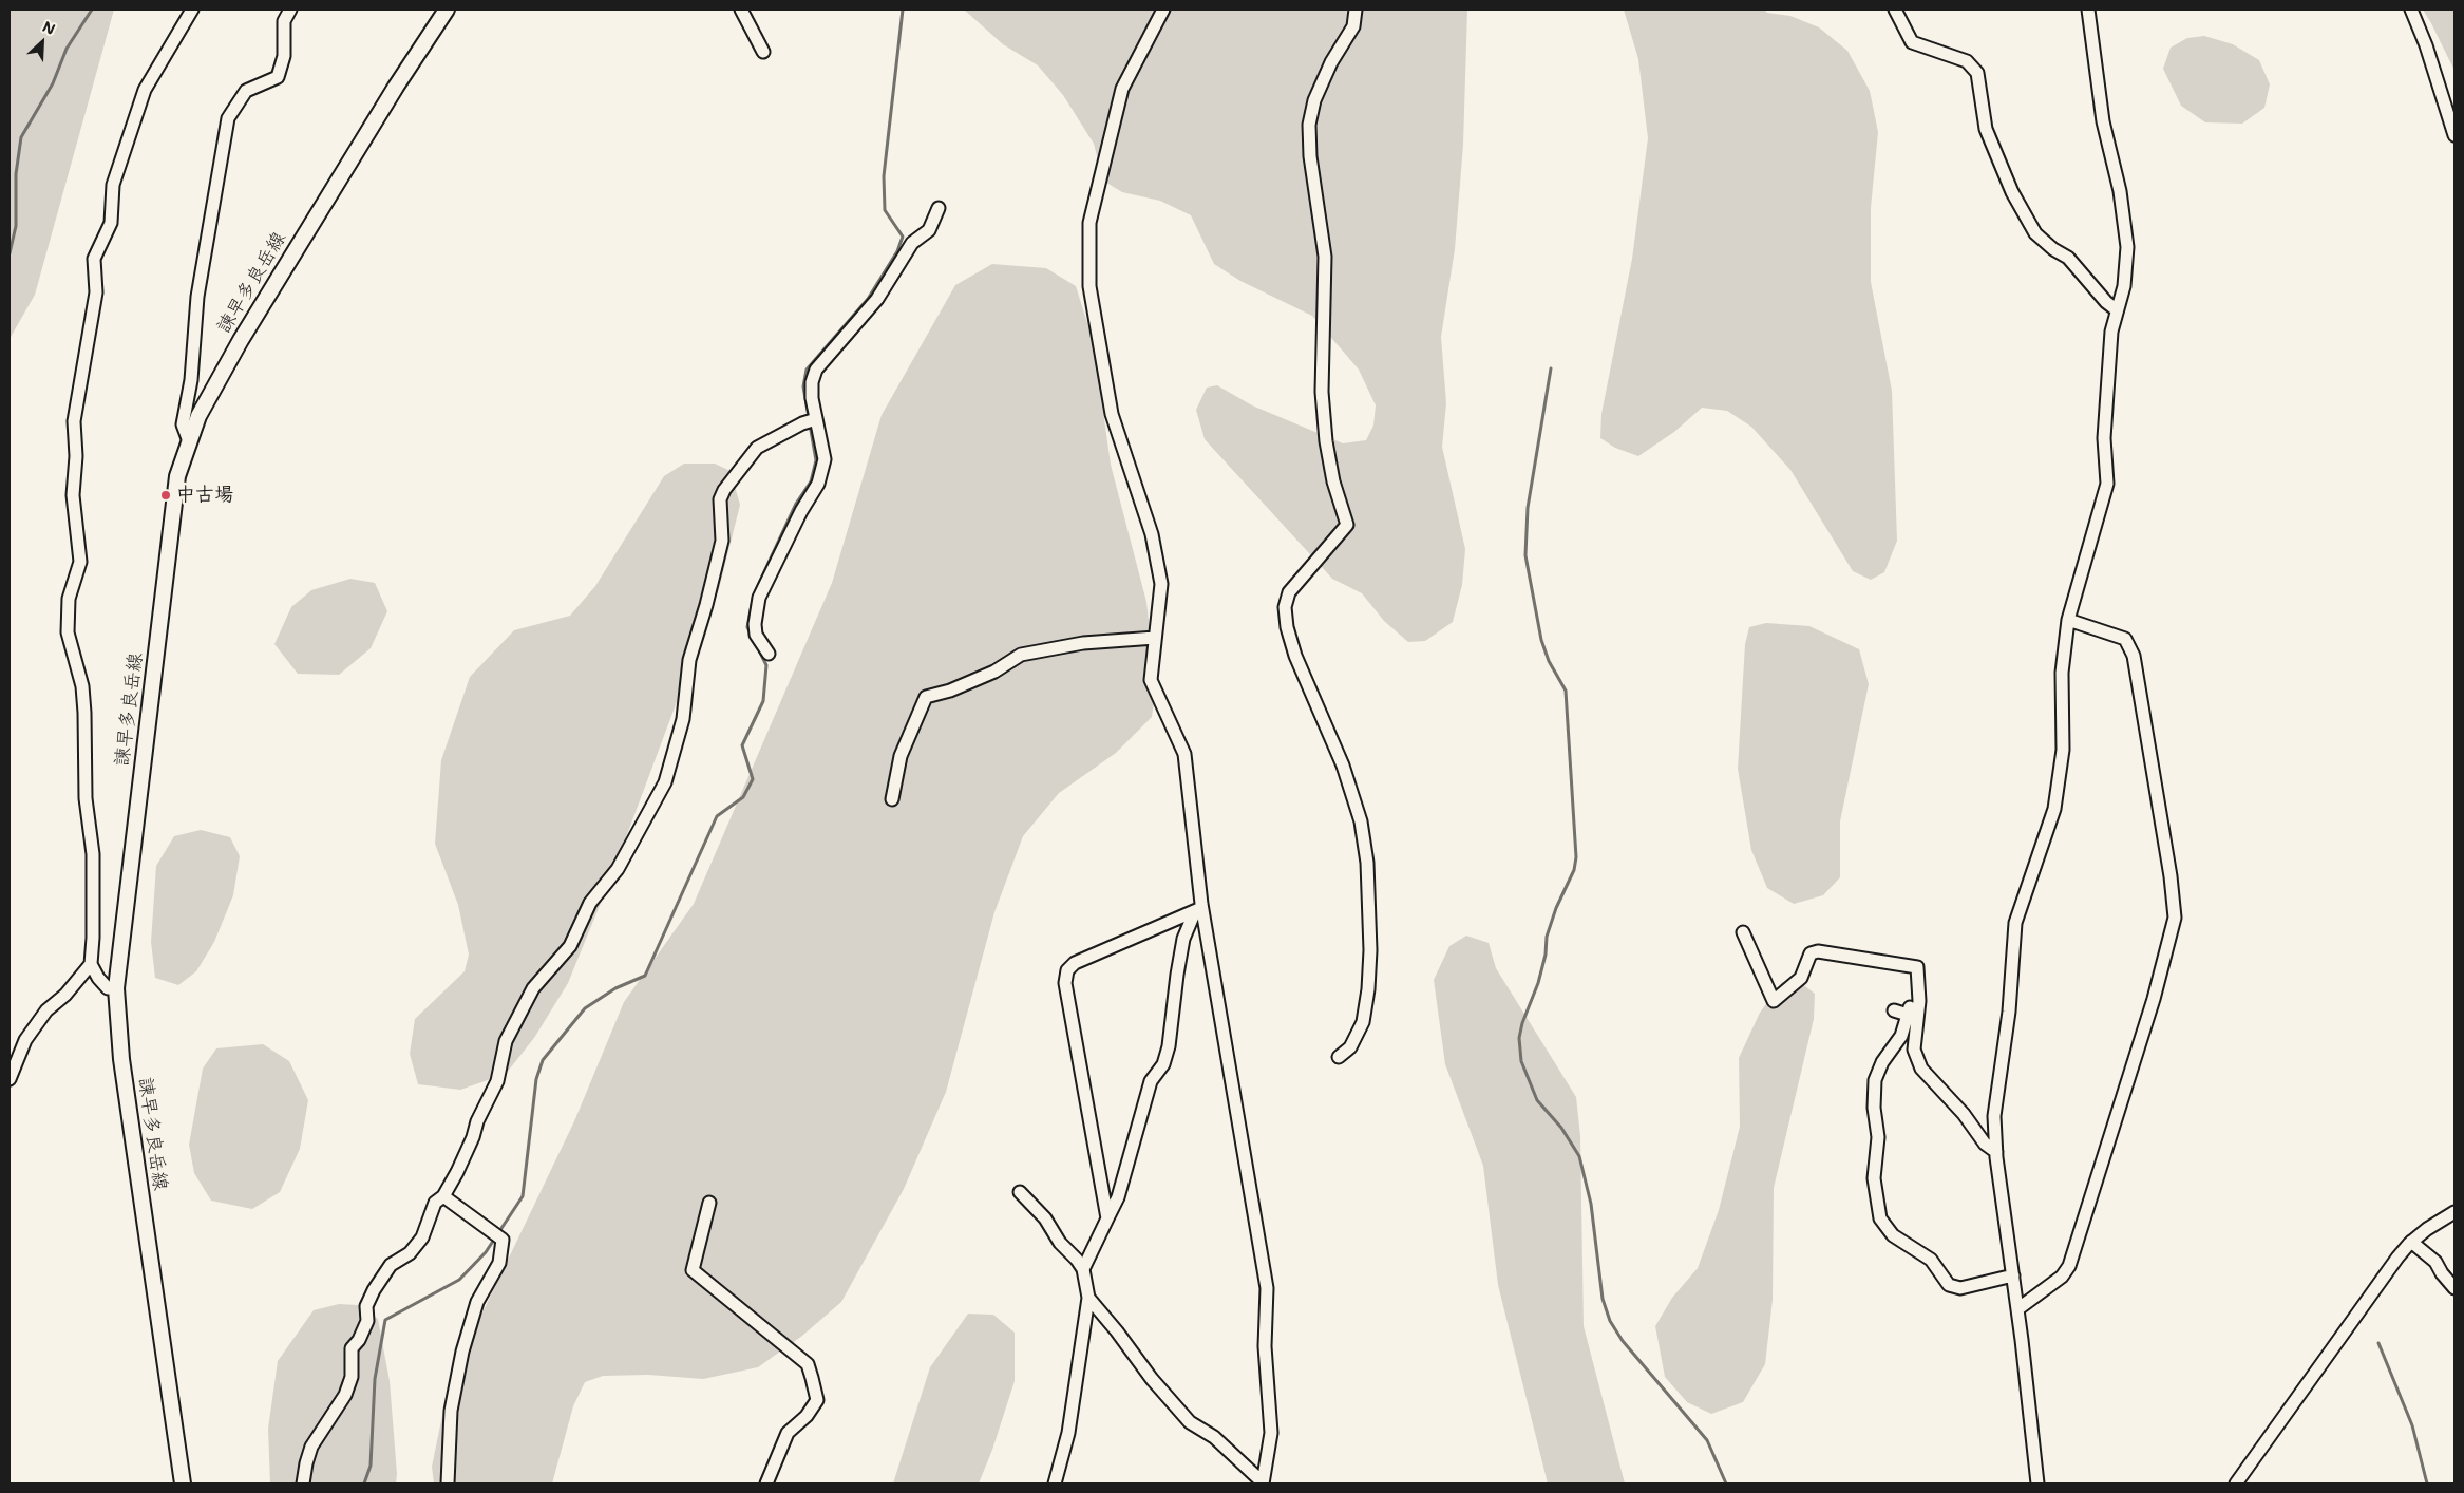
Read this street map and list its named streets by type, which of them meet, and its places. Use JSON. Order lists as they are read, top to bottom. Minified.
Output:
{"streets":{"main road":["諫早多良岳線"]},"places":["中古場"],"north":"top right"}
